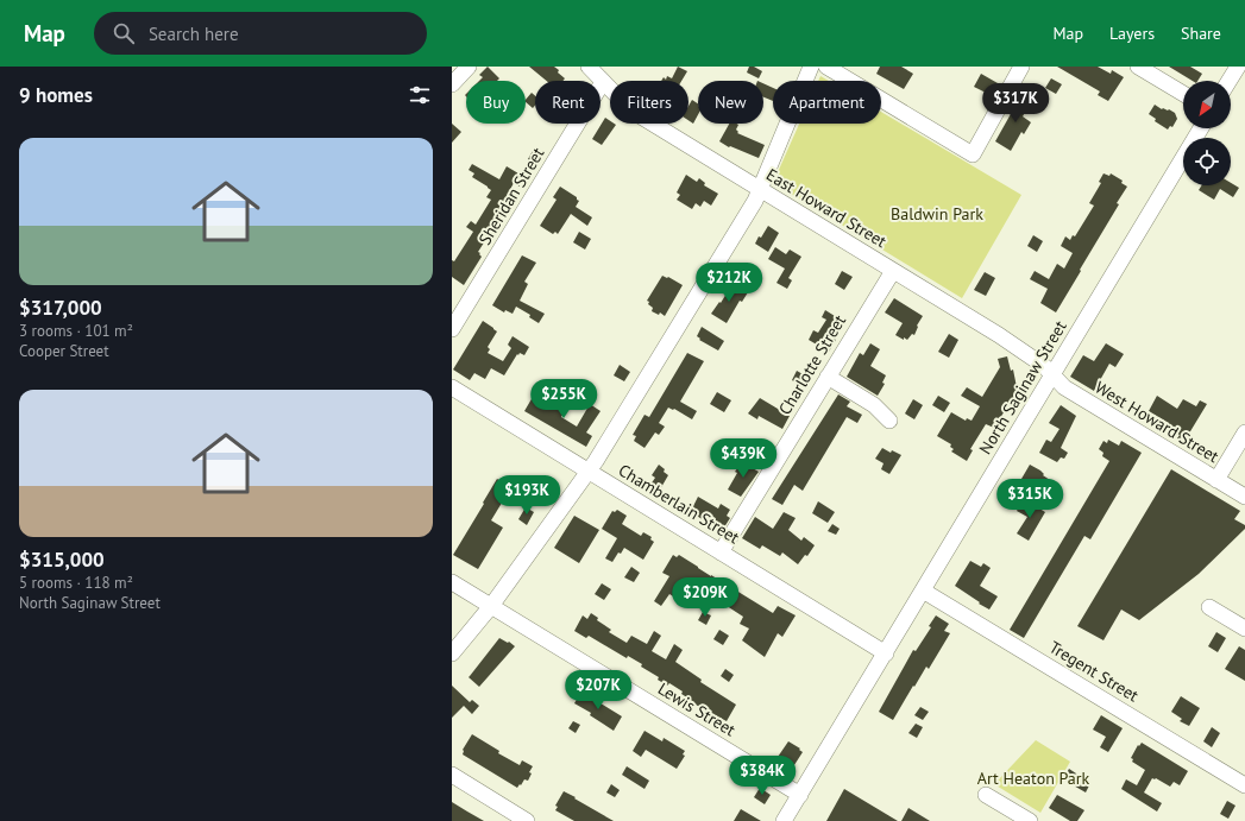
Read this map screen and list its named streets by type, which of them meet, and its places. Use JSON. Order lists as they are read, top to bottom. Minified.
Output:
{"streets":{"street":["Sheridan Street","East Howard Street","Charlotte Street","North Saginaw Street","West Howard Street","Chamberlain Street","Tregent Street","Lewis Street"]},"crossings":[["Sheridan Street","East Howard Street"],["East Howard Street","Charlotte Street"],["East Howard Street","North Saginaw Street"],["East Howard Street","West Howard Street"],["Charlotte Street","Chamberlain Street"],["North Saginaw Street","West Howard Street"],["North Saginaw Street","Chamberlain Street"],["North Saginaw Street","Tregent Street"],["North Saginaw Street","Lewis Street"]],"parks":["Baldwin Park","Art Heaton Park"],"north":"bottom left","page":{"header":"Map","search":"Search here","nav":["Map","Layers","Share"],"heading":"9 homes","chip":["Buy","Rent","Filters","New","Apartment"],"price":["$317K","$212K","$255K","$439K","$193K","$315K","$209K","$207K","$384K"],"list":[{"name":"$317,000","note":"3 rooms · 101 m² · Cooper Street"},{"name":"$315,000","note":"5 rooms · 118 m² · North Saginaw Street"}]}}
